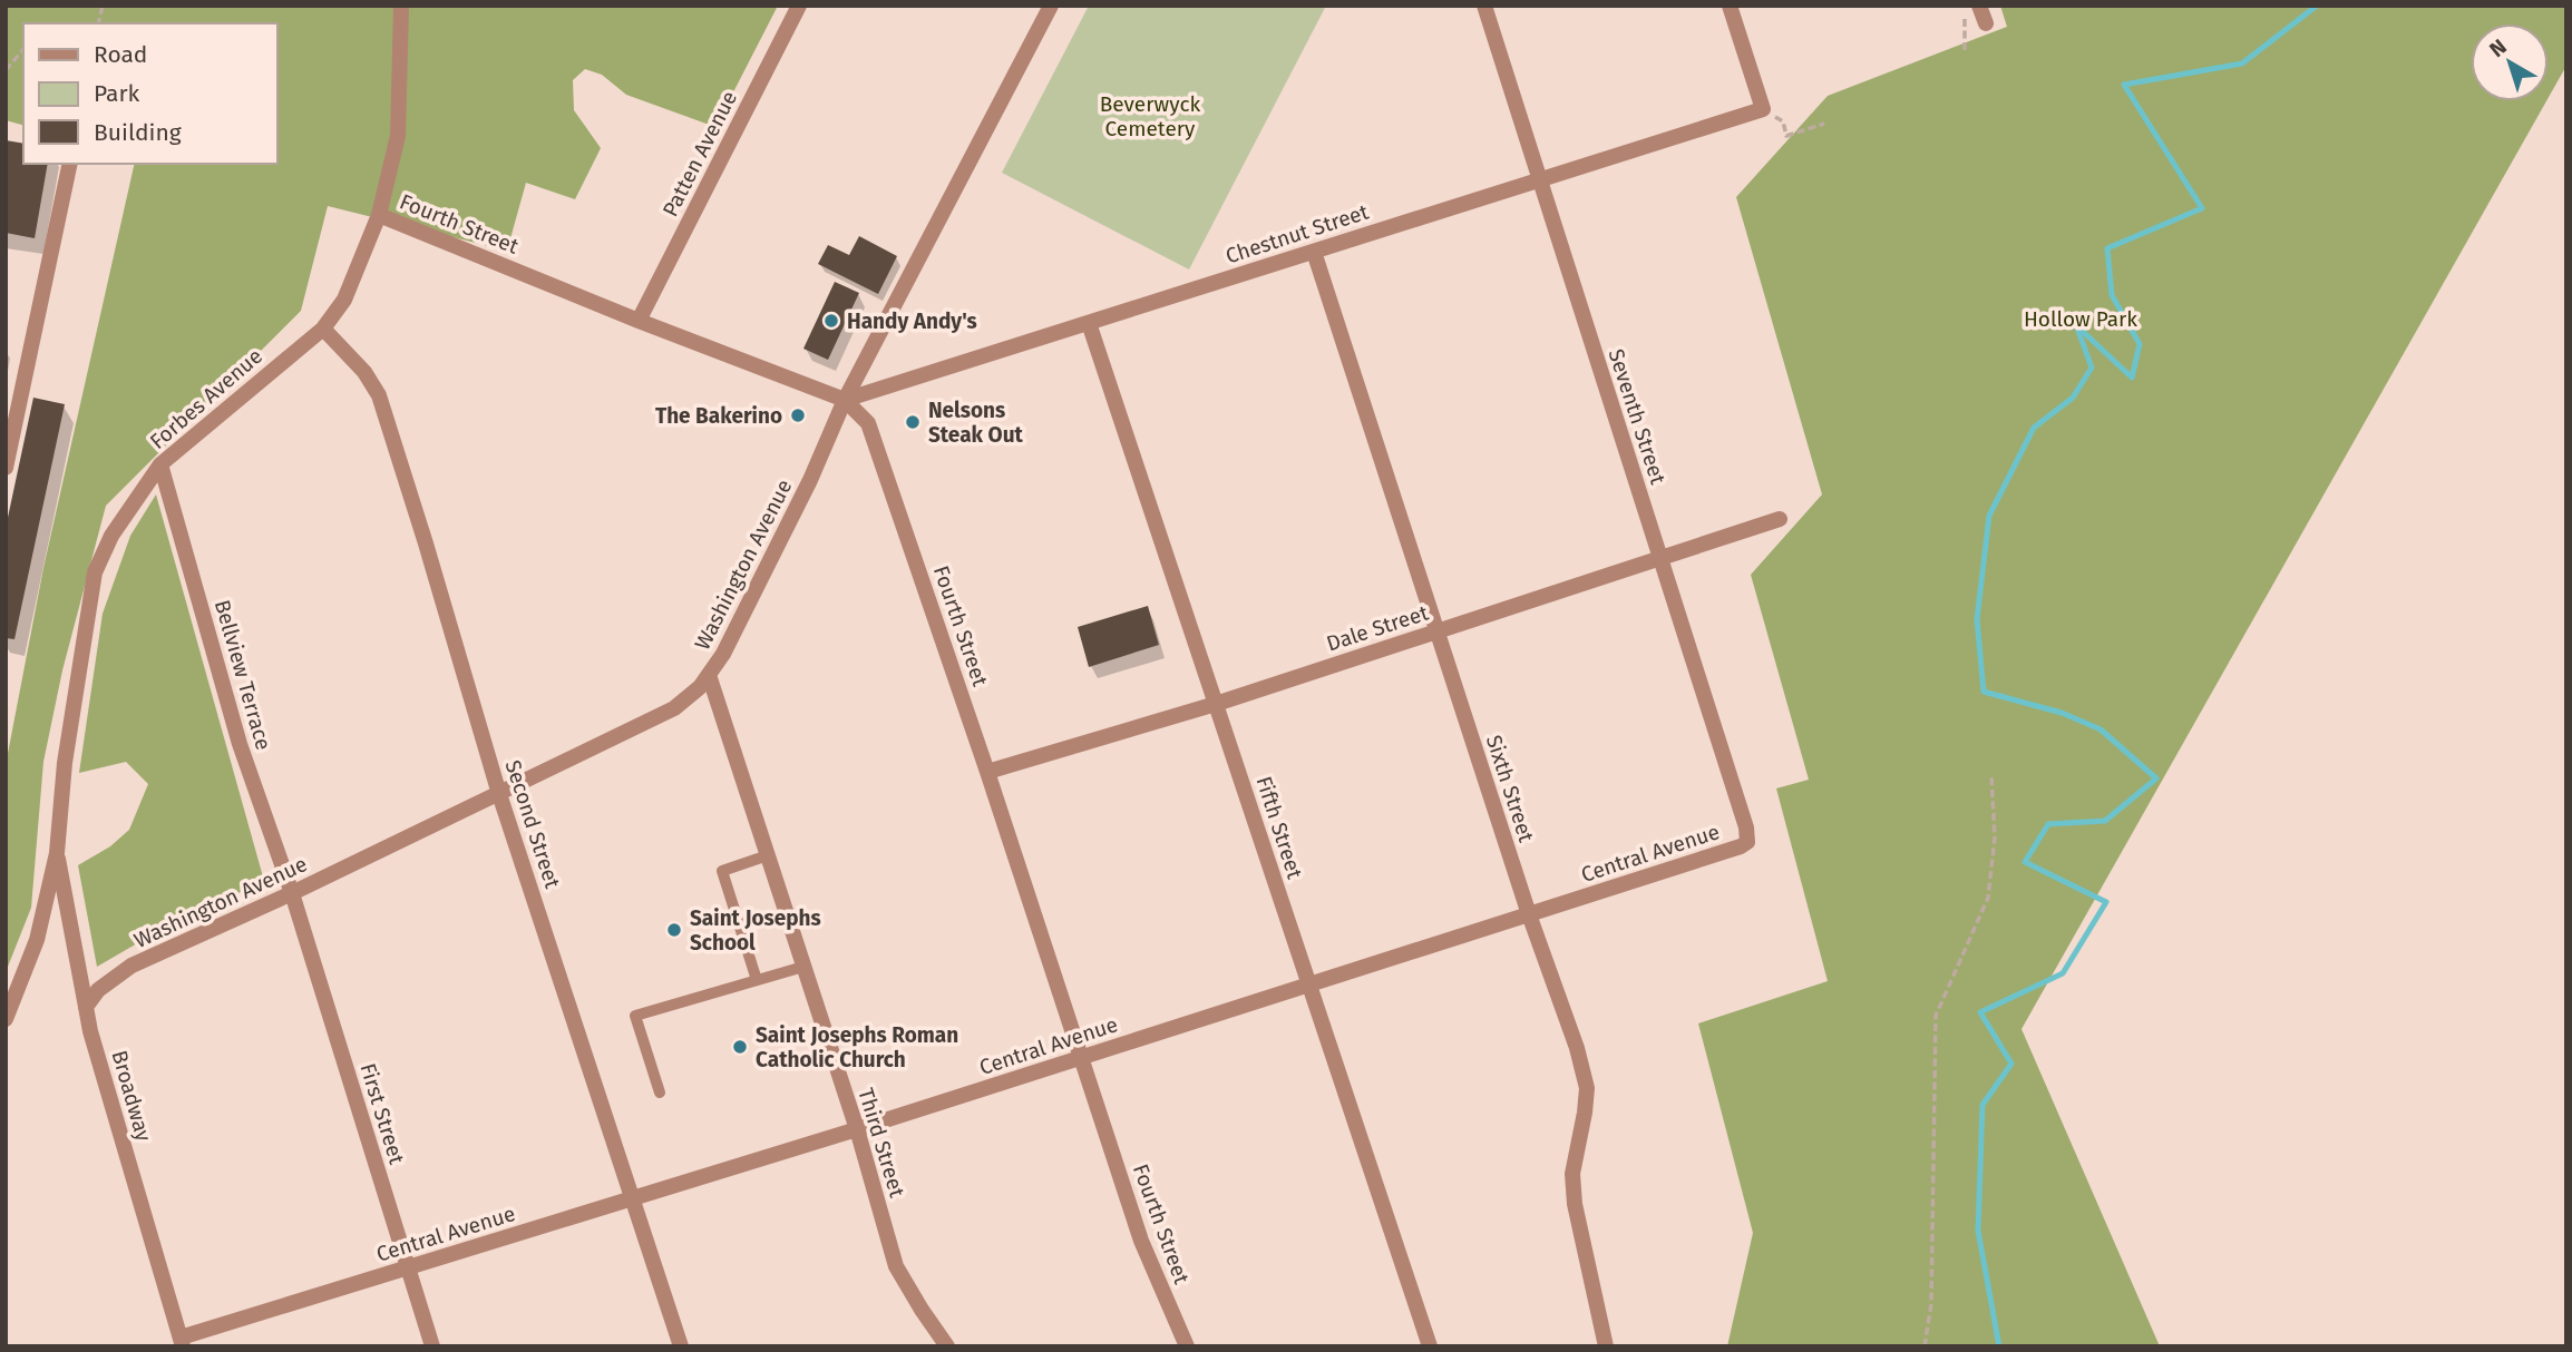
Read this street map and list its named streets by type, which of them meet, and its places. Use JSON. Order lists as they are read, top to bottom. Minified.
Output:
{"streets":{"street":["Patten Avenue","Fourth Street","Chestnut Street","Forbes Avenue","Seventh Street","Washington Avenue","Dale Street","Bellview Terrace","Sixth Street","Second Street","Fifth Street","Central Avenue","Broadway","First Street","Third Street"]},"crossings":[["Patten Avenue","Fourth Street"],["Fourth Street","Chestnut Street"],["Fourth Street","Forbes Avenue"],["Fourth Street","Washington Avenue"],["Fourth Street","Dale Street"],["Fourth Street","Central Avenue"],["Chestnut Street","Seventh Street"],["Chestnut Street","Washington Avenue"],["Chestnut Street","Sixth Street"],["Chestnut Street","Fifth Street"],["Forbes Avenue","Bellview Terrace"],["Forbes Avenue","Second Street"],["Forbes Avenue","Broadway"],["Seventh Street","Dale Street"],["Seventh Street","Central Avenue"],["Washington Avenue","Bellview Terrace"],["Washington Avenue","Second Street"],["Washington Avenue","Broadway"],["Washington Avenue","First Street"],["Washington Avenue","Third Street"],["Dale Street","Sixth Street"],["Dale Street","Fifth Street"],["Bellview Terrace","First Street"],["Sixth Street","Central Avenue"],["Second Street","Central Avenue"],["Fifth Street","Central Avenue"],["Central Avenue","Broadway"],["Central Avenue","First Street"],["Central Avenue","Third Street"]],"parks":["Beverwyck Cemetery","Hollow Park"],"places":["Handy Andy's","The Bakerino","Nelsons Steak Out","Saint Josephs School","Saint Josephs Roman Catholic Church"],"legend":["Road","Park","Building"],"north":"top left"}
